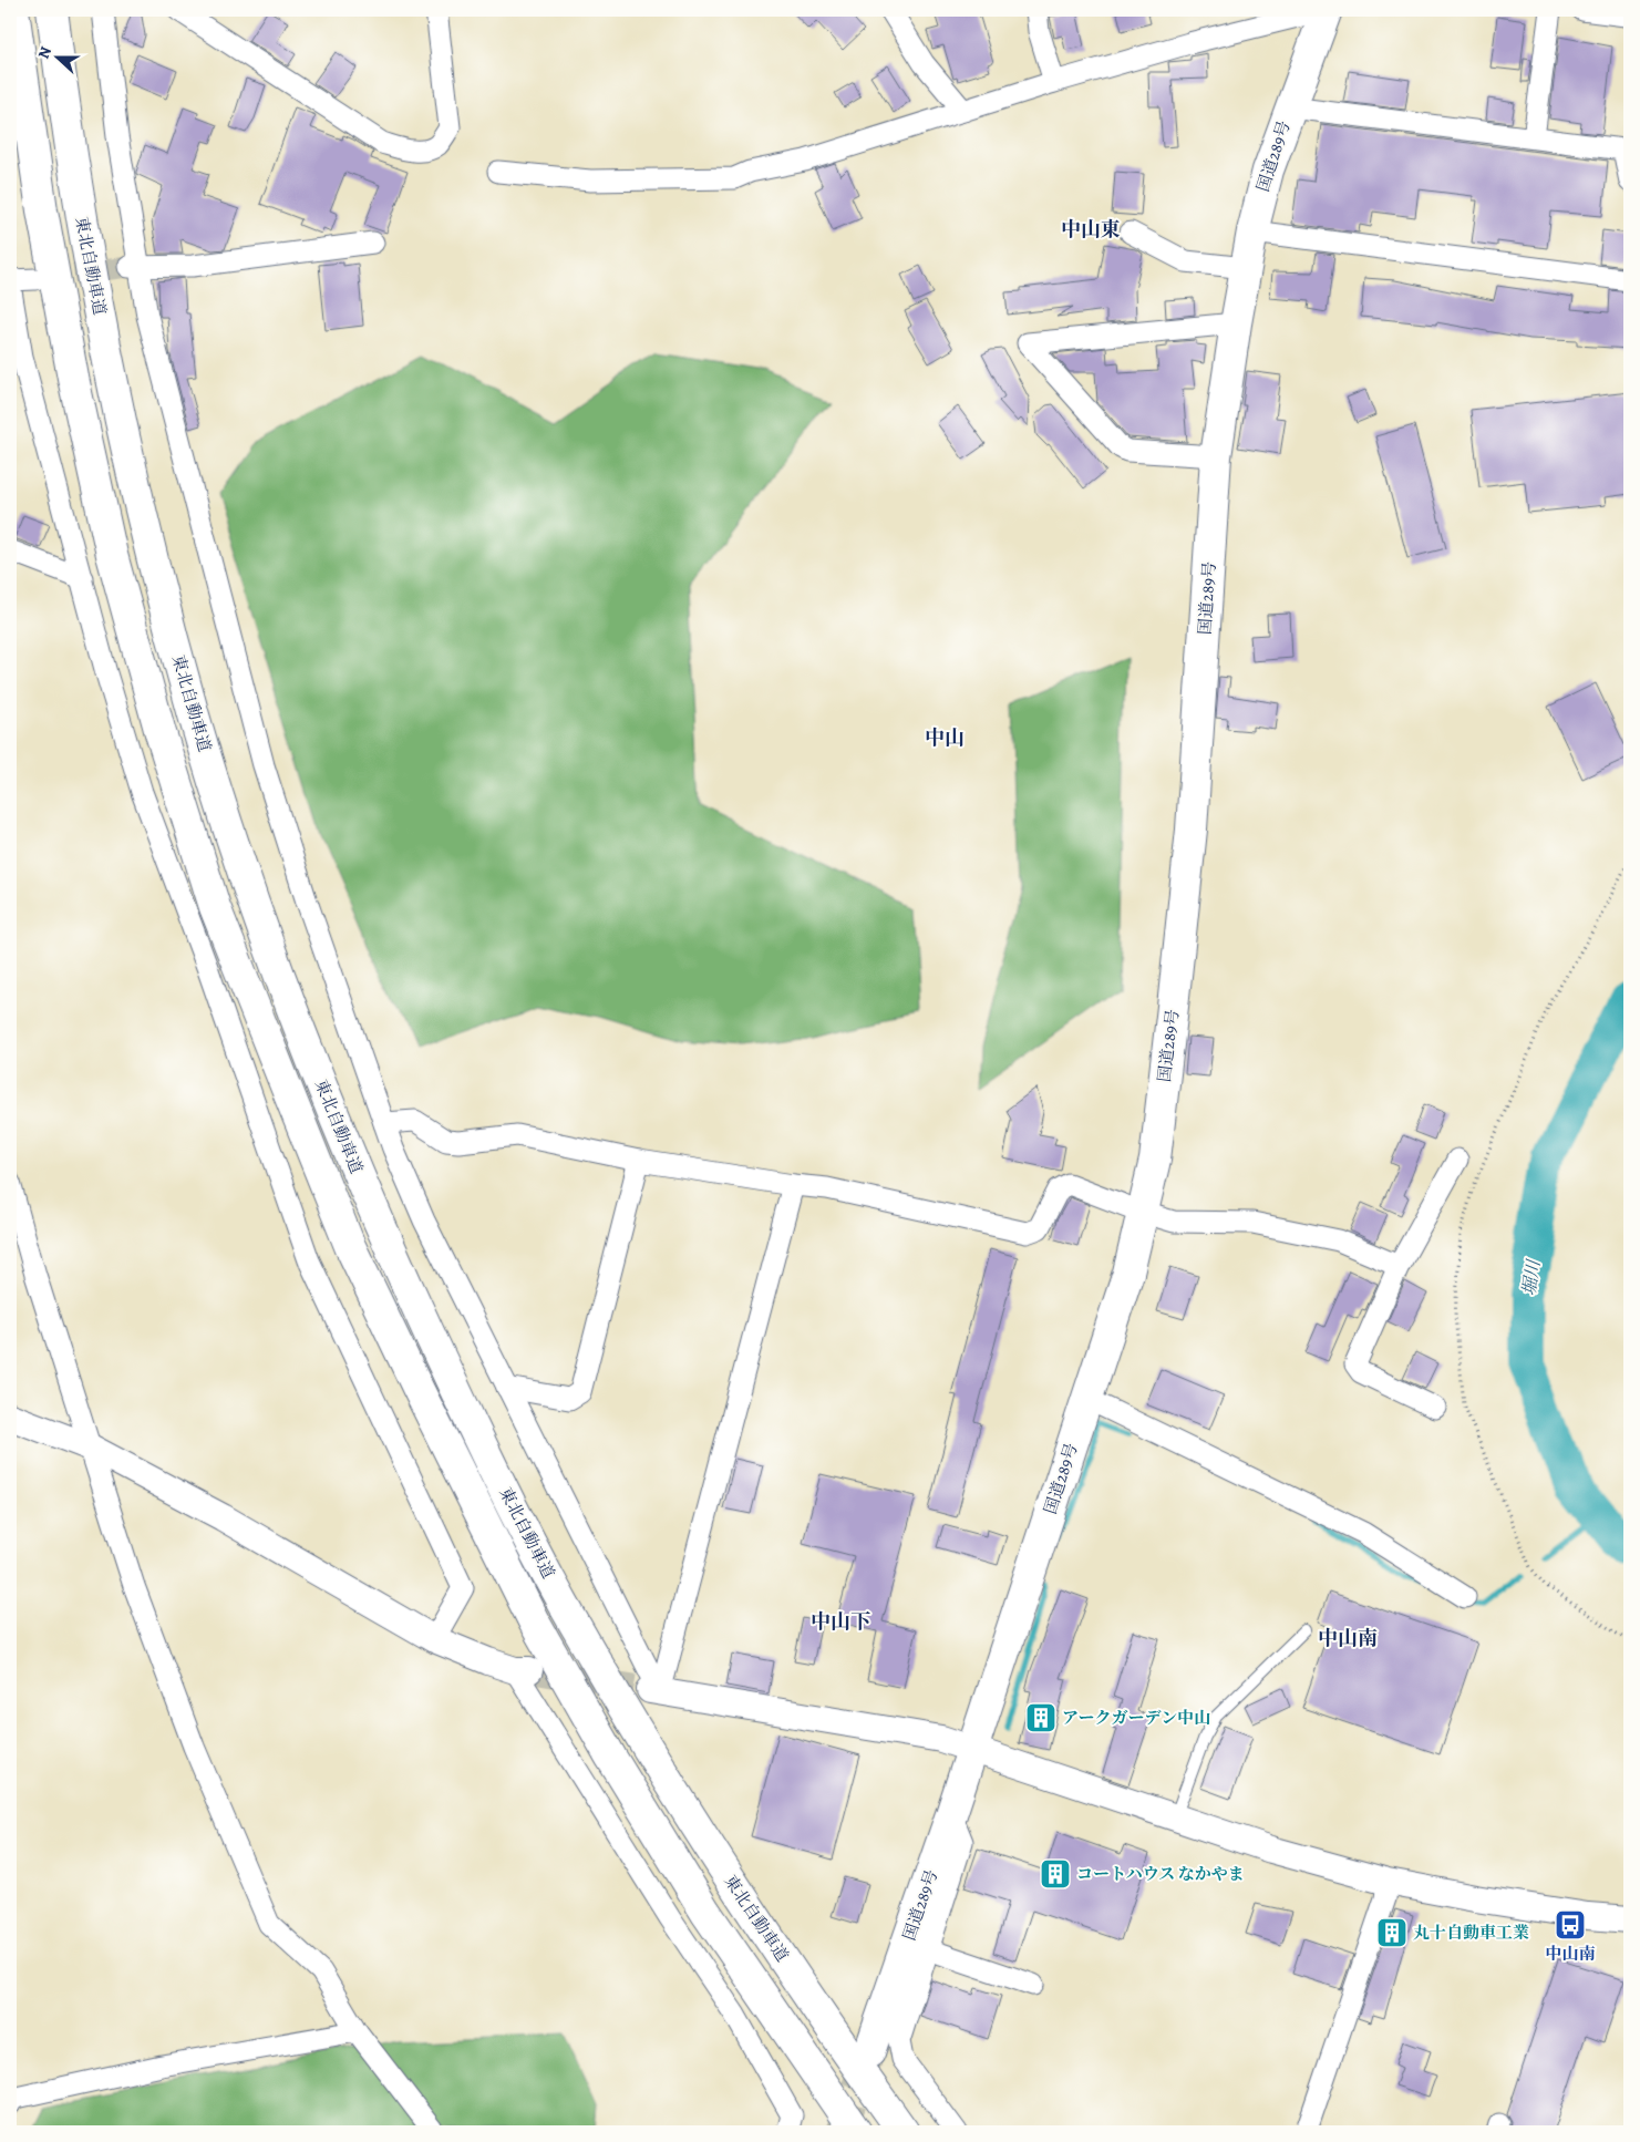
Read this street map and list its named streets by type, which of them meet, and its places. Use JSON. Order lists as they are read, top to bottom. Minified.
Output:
{"streets":{"highway":["国道289号","東北自動車道"]},"districts":["中山東","中山","中山下","中山南"],"water":["堀川"],"places":{"building":["アークガーデン中山","コートハウス なかやま","丸十自動車工業"],"bus stop":["中山南"]},"north":"left"}
